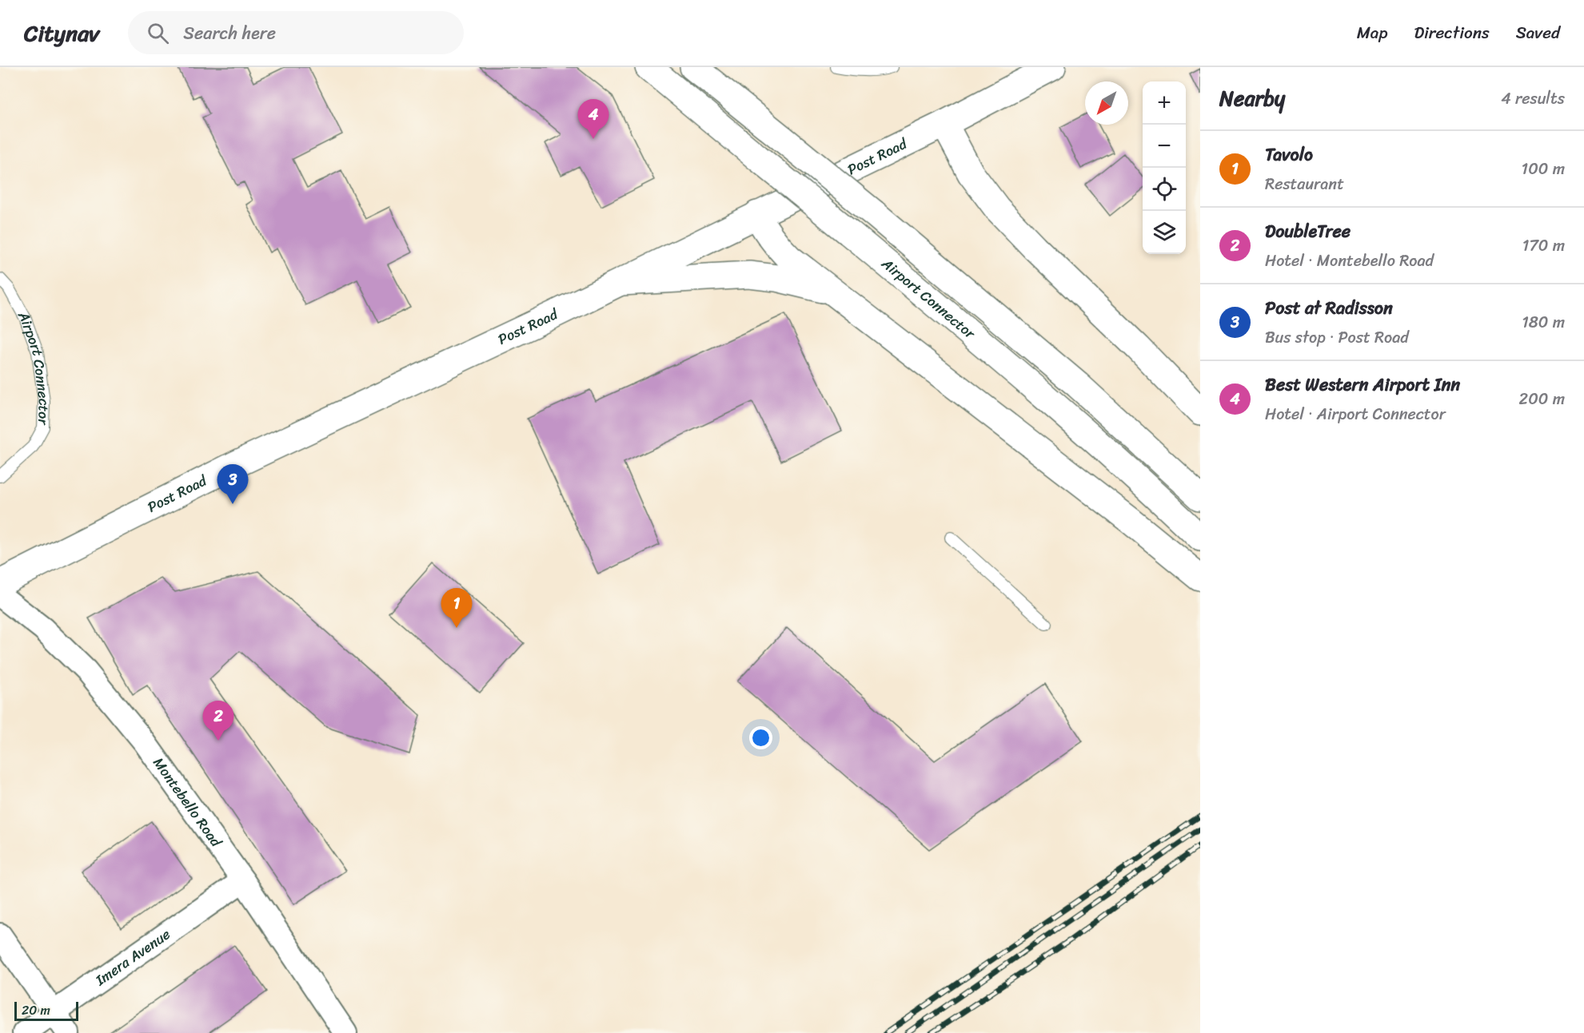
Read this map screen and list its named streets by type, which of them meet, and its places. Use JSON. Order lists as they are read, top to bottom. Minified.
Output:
{"streets":{"main road":["Post Road","Airport Connector"],"street":["Montebello Road","Imera Avenue"]},"crossings":[["Montebello Road","Imera Avenue"]],"scale_bar":"20 m","north":"bottom left","page":{"header":"Citynav","search":"Search here","nav":["Map","Directions","Saved"],"heading":["Nearby","4 results"],"map_buttons":["+","−"],"pins":["4","3","1","2"],"list":[{"mark":"1","name":"Tavolo","note":"Restaurant","value":"100 m"},{"mark":"2","name":"DoubleTree","note":"Hotel · Montebello Road","value":"170 m"},{"mark":"3","name":"Post at Radisson","note":"Bus stop · Post Road","value":"180 m"},{"mark":"4","name":"Best Western Airport Inn","note":"Hotel · Airport Connector","value":"200 m"}],"scale":"20 m"}}
